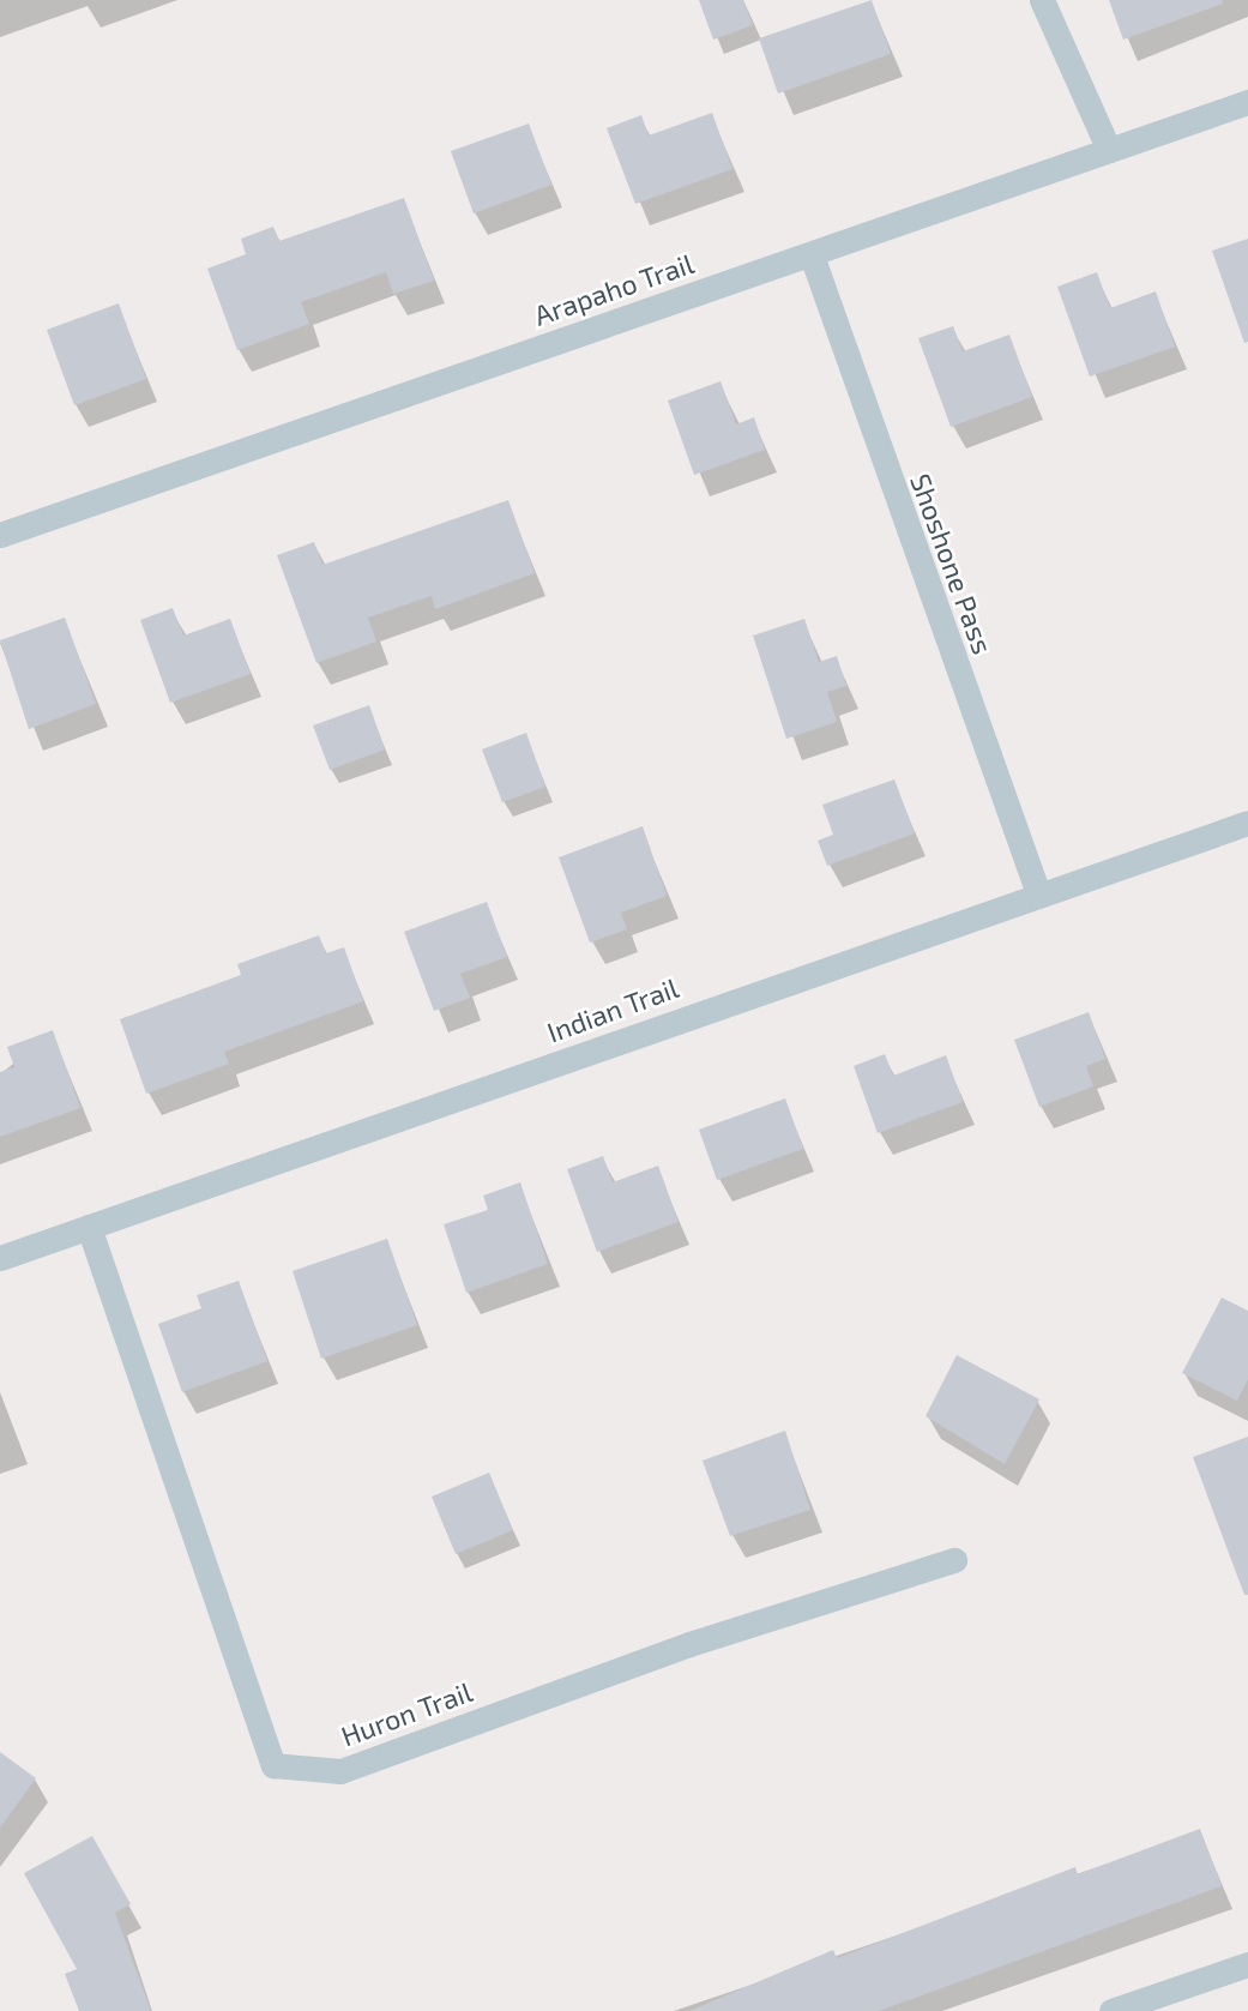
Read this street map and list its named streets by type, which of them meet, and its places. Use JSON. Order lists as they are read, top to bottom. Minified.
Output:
{"streets":{"street":["Arapaho Trail","Shoshone Pass","Indian Trail","Huron Trail"]},"crossings":[["Arapaho Trail","Shoshone Pass"],["Shoshone Pass","Indian Trail"],["Indian Trail","Huron Trail"]]}
